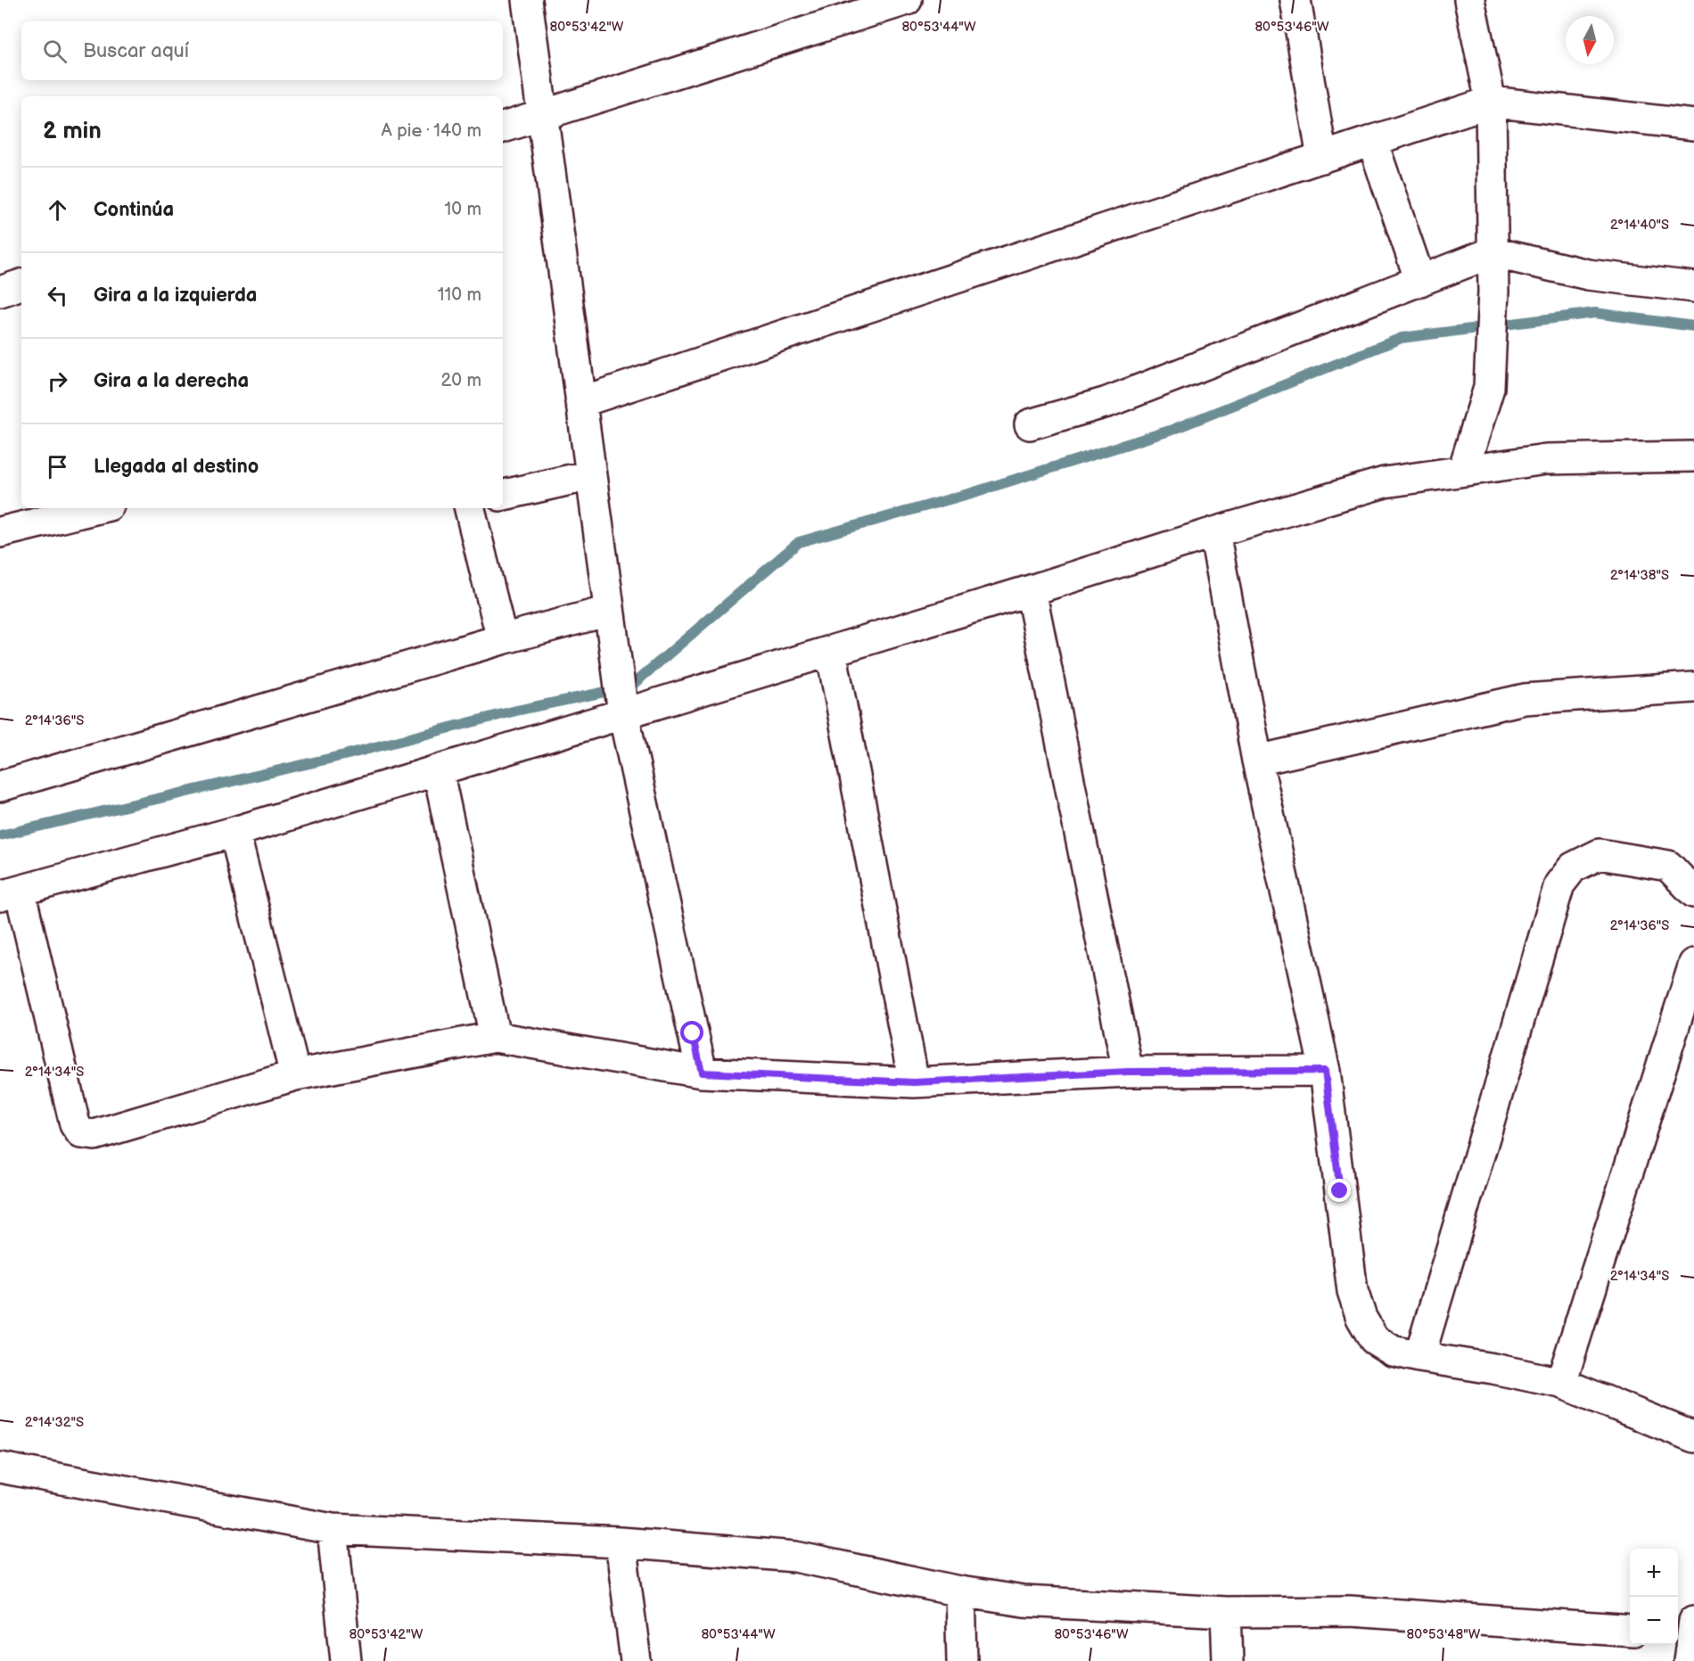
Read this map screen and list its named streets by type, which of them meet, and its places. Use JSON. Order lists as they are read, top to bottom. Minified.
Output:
{"north":"bottom","page":{"search":"Buscar aquí","heading":["2 min","A pie · 140 m"],"list":[["Continúa","10 m"],["Gira a la izquierda","110 m"],["Gira a la derecha","20 m"],"Llegada al destino"],"map_buttons":["+","−"]},"coordinates":["80°53'42\"W","80°53'44\"W","80°53'46\"W","2°14'40\"S","2°14'38\"S","2°14'36\"S","2°14'34\"S","2°14'32\"S","80°53'48\"W"]}
